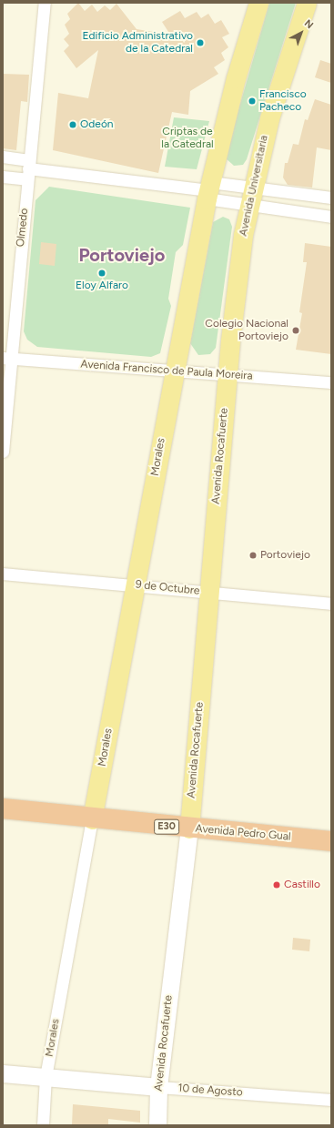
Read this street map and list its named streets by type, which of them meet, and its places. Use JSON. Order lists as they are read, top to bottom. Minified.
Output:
{"streets":{"highway":["E30","Avenida Pedro Gual"],"main road":["Avenida Universitaria","Avenida Rocafuerte","Morales"],"street":["Olmedo","Avenida Francisco de Paula Moreira","9 de Octubre","10 de Agosto"]},"crossings":[["Avenida Universitaria","Avenida Francisco de Paula Moreira"],["Avenida Universitaria","Avenida Rocafuerte"],["Olmedo","Avenida Francisco de Paula Moreira"],["Avenida Francisco de Paula Moreira","Avenida Rocafuerte"],["Avenida Francisco de Paula Moreira","Morales"],["Avenida Rocafuerte","9 de Octubre"],["Avenida Rocafuerte","Avenida Pedro Gual"],["Avenida Rocafuerte","10 de Agosto"],["Morales","9 de Octubre"],["Morales","Avenida Pedro Gual"],["Morales","10 de Agosto"]],"districts":["Portoviejo"],"parks":["Criptas de la Catedral"],"places":["Edificio Administrativo de la Catedral","Francisco Pacheco","Odeón","Eloy Alfaro","Colegio Nacional Portoviejo","Portoviejo","Castillo"],"north":"top right"}
